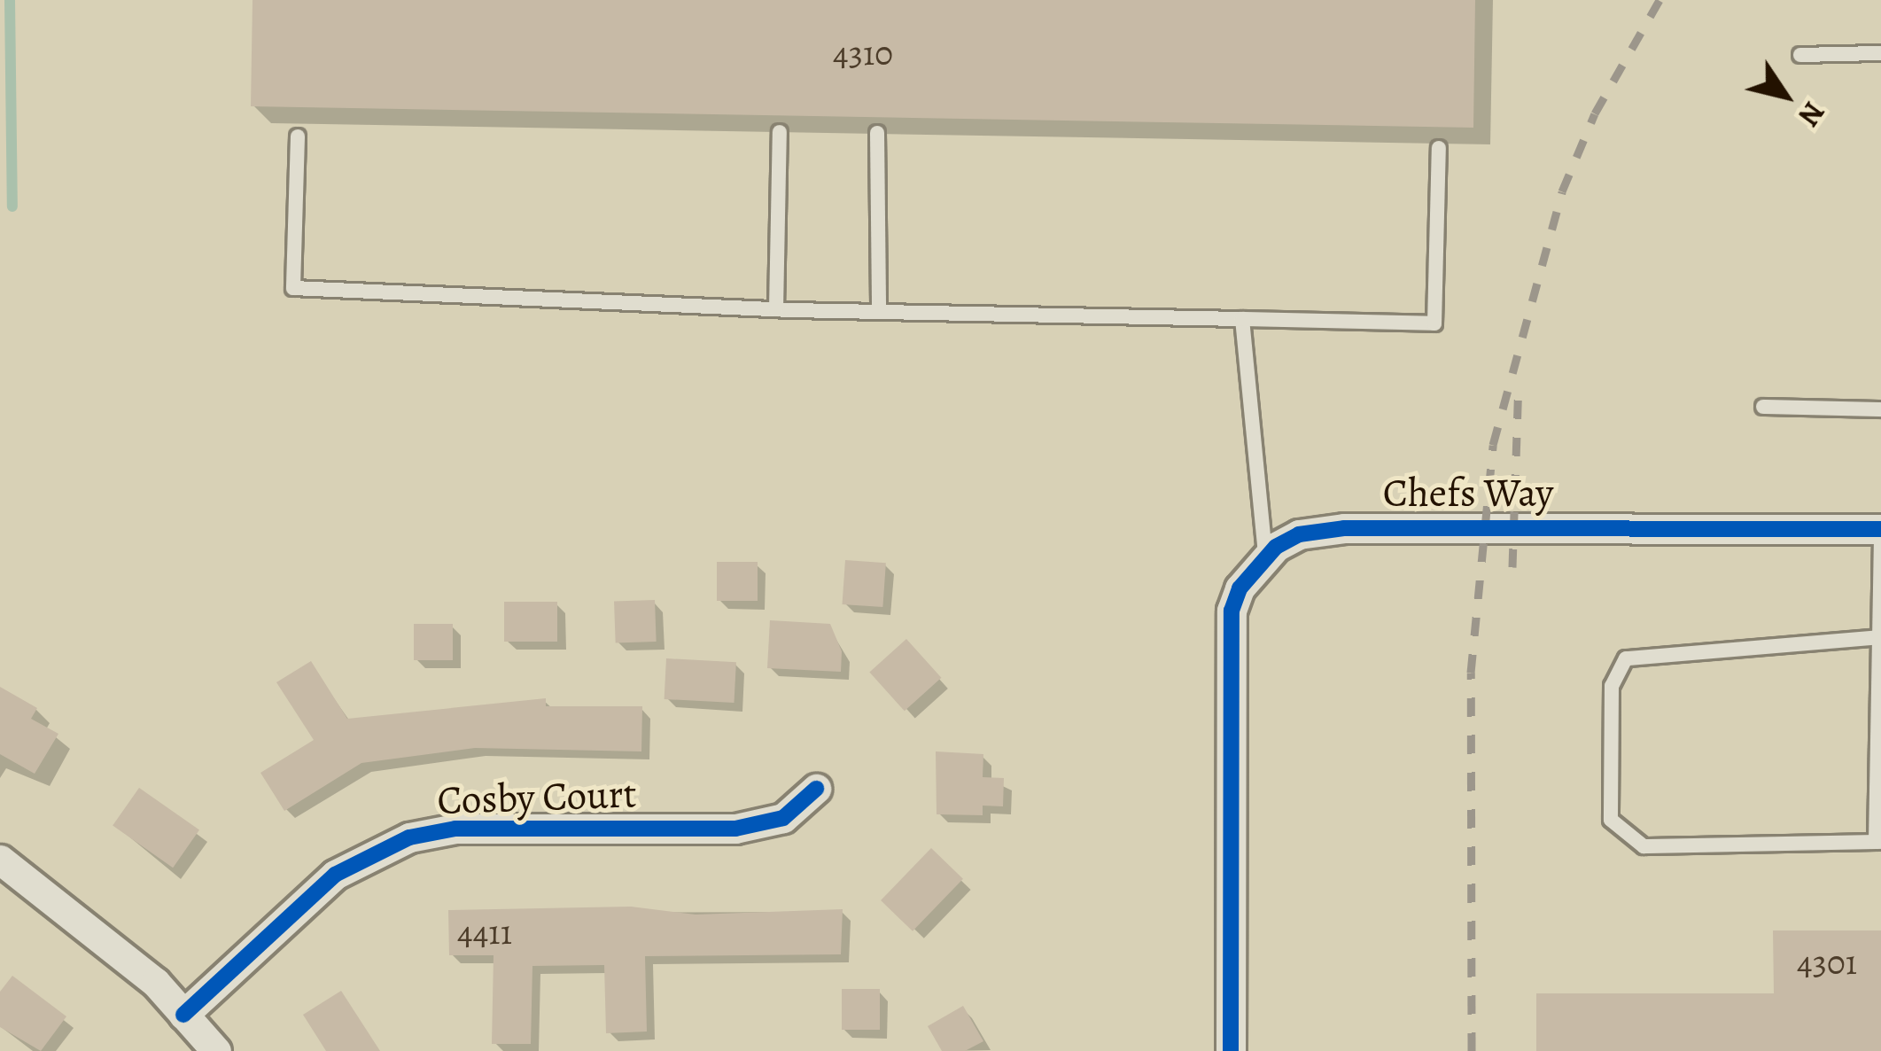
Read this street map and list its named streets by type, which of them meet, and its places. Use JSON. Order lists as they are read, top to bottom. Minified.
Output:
{"streets":{"street":["Chefs Way","Cosby Court"]},"house_numbers":["4310","4411","4301"],"north":"bottom right"}
